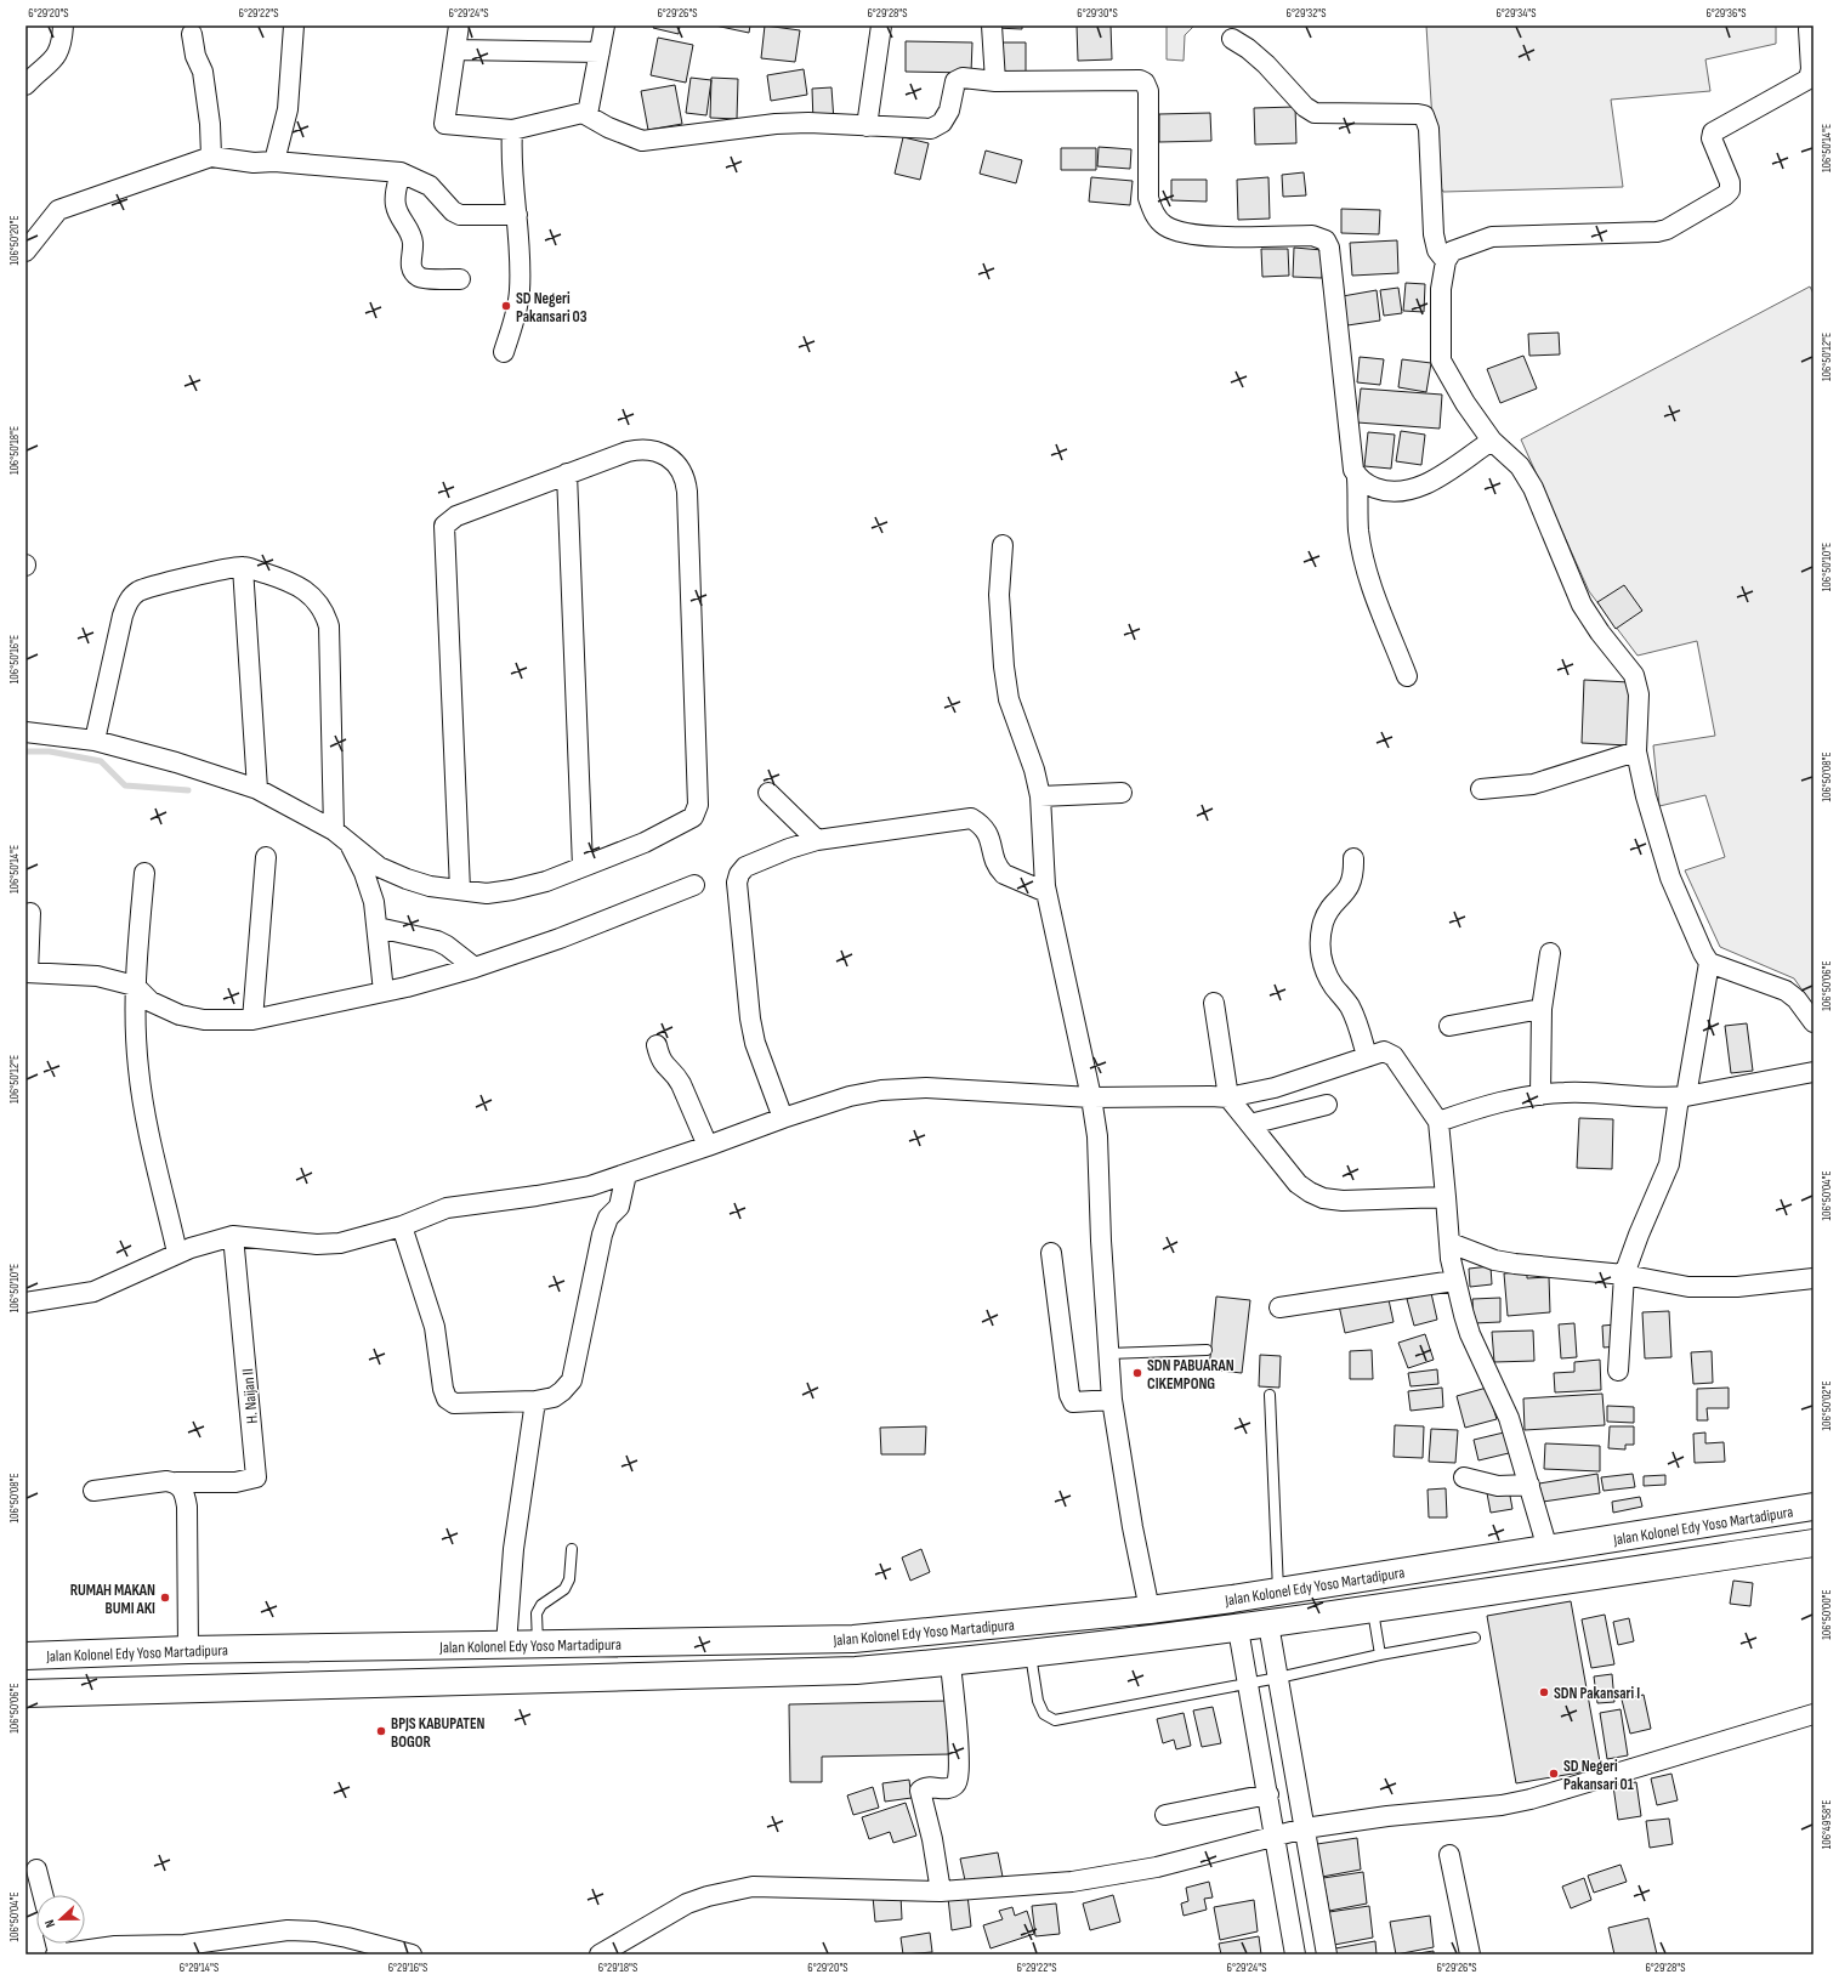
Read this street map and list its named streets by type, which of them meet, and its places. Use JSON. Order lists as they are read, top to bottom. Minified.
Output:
{"streets":{"main road":["Jalan Kolonel Edy Yoso Martadipura"],"street":["H. Naijan II"]},"places":["SD Negeri Pakansari 03","SDN PABUARAN CIKEMPONG","RUMAH MAKAN BUMI AKI","SDN Pakansari I","BPJS KABUPATEN BOGOR","SD Negeri Pakansari 01"],"north":"left","coordinates":["6°29'20\"S","6°29'22\"S","6°29'24\"S","6°29'26\"S","6°29'28\"S","6°29'30\"S","6°29'32\"S","6°29'34\"S","6°29'36\"S","106°50'14\"E","106°50'20\"E","106°50'12\"E","106°50'18\"E","106°50'10\"E","106°50'16\"E","106°50'08\"E","106°50'06\"E","106°50'04\"E","106°50'02\"E","106°50'00\"E","106°49'58\"E","6°29'14\"S","6°29'16\"S","6°29'18\"S"]}
